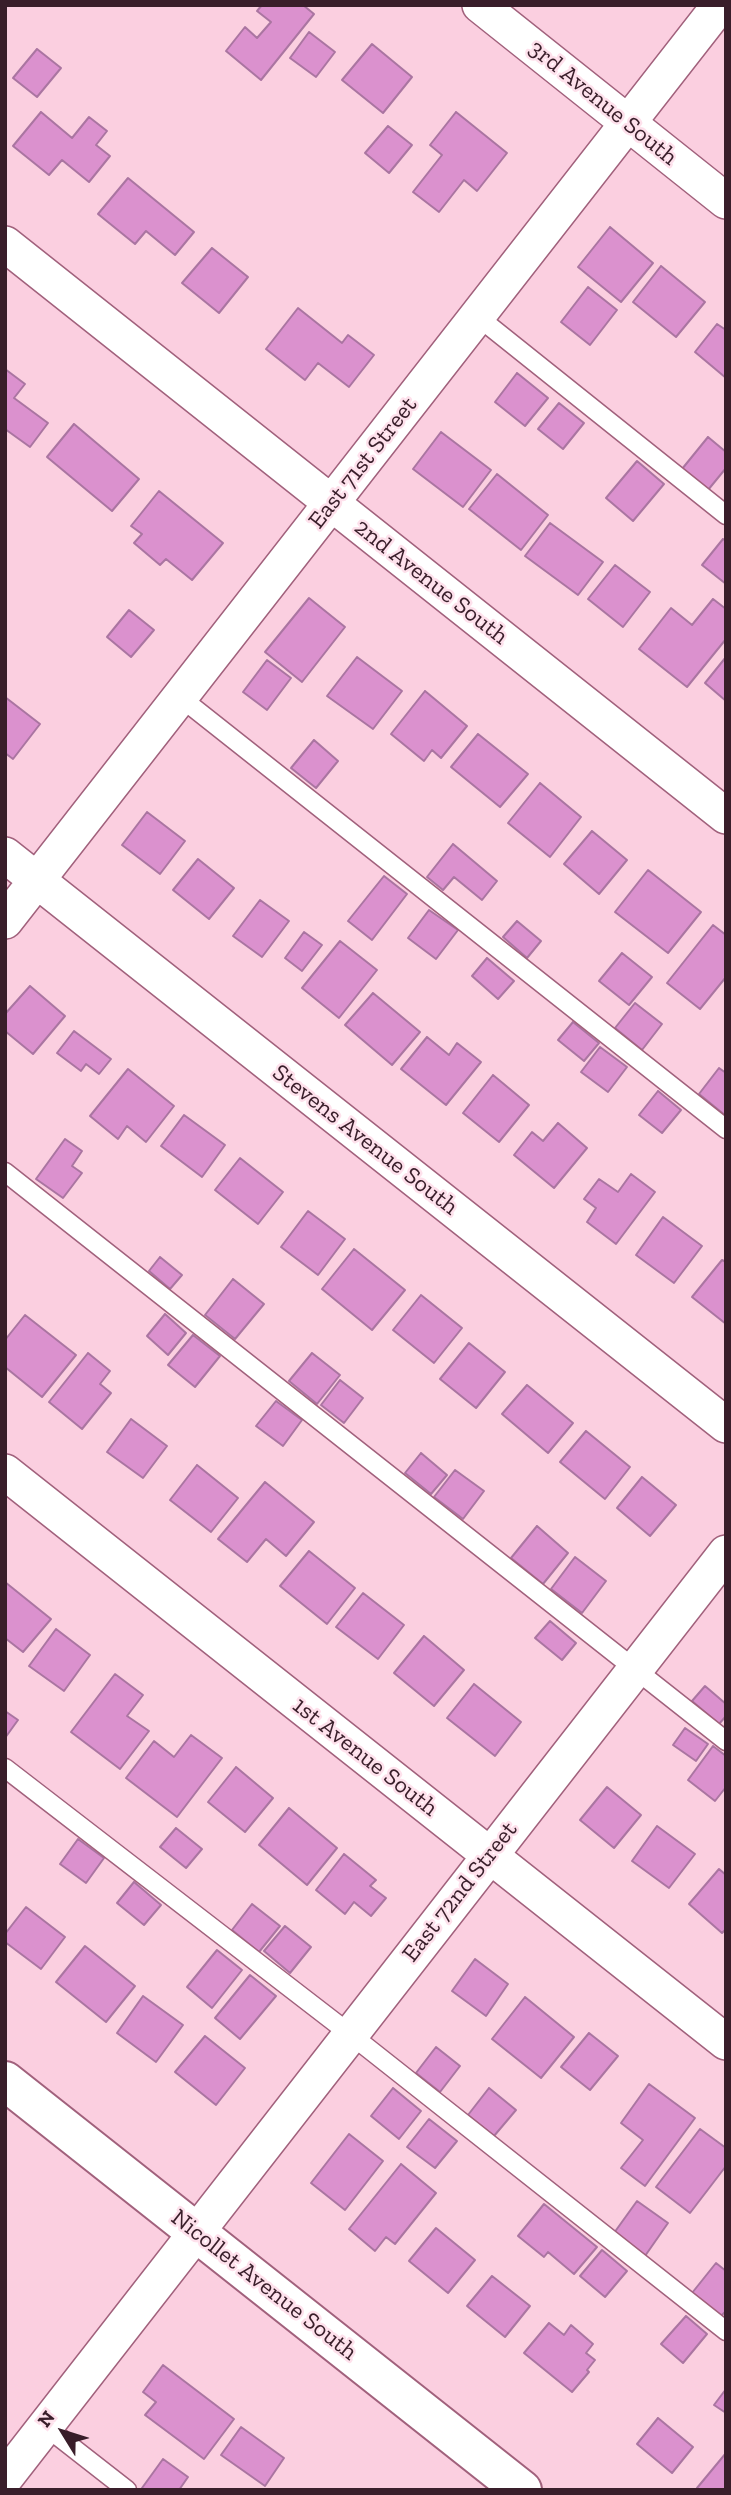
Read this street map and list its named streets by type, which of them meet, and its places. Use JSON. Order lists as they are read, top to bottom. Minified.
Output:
{"streets":{"main road":["Nicollet Avenue South"],"street":["3rd Avenue South","East 71st Street","2nd Avenue South","Stevens Avenue South","1st Avenue South","East 72nd Street"]},"crossings":[["3rd Avenue South","East 71st Street"],["East 71st Street","2nd Avenue South"],["East 71st Street","Stevens Avenue South"],["1st Avenue South","East 72nd Street"],["East 72nd Street","Nicollet Avenue South"]],"north":"top left"}
